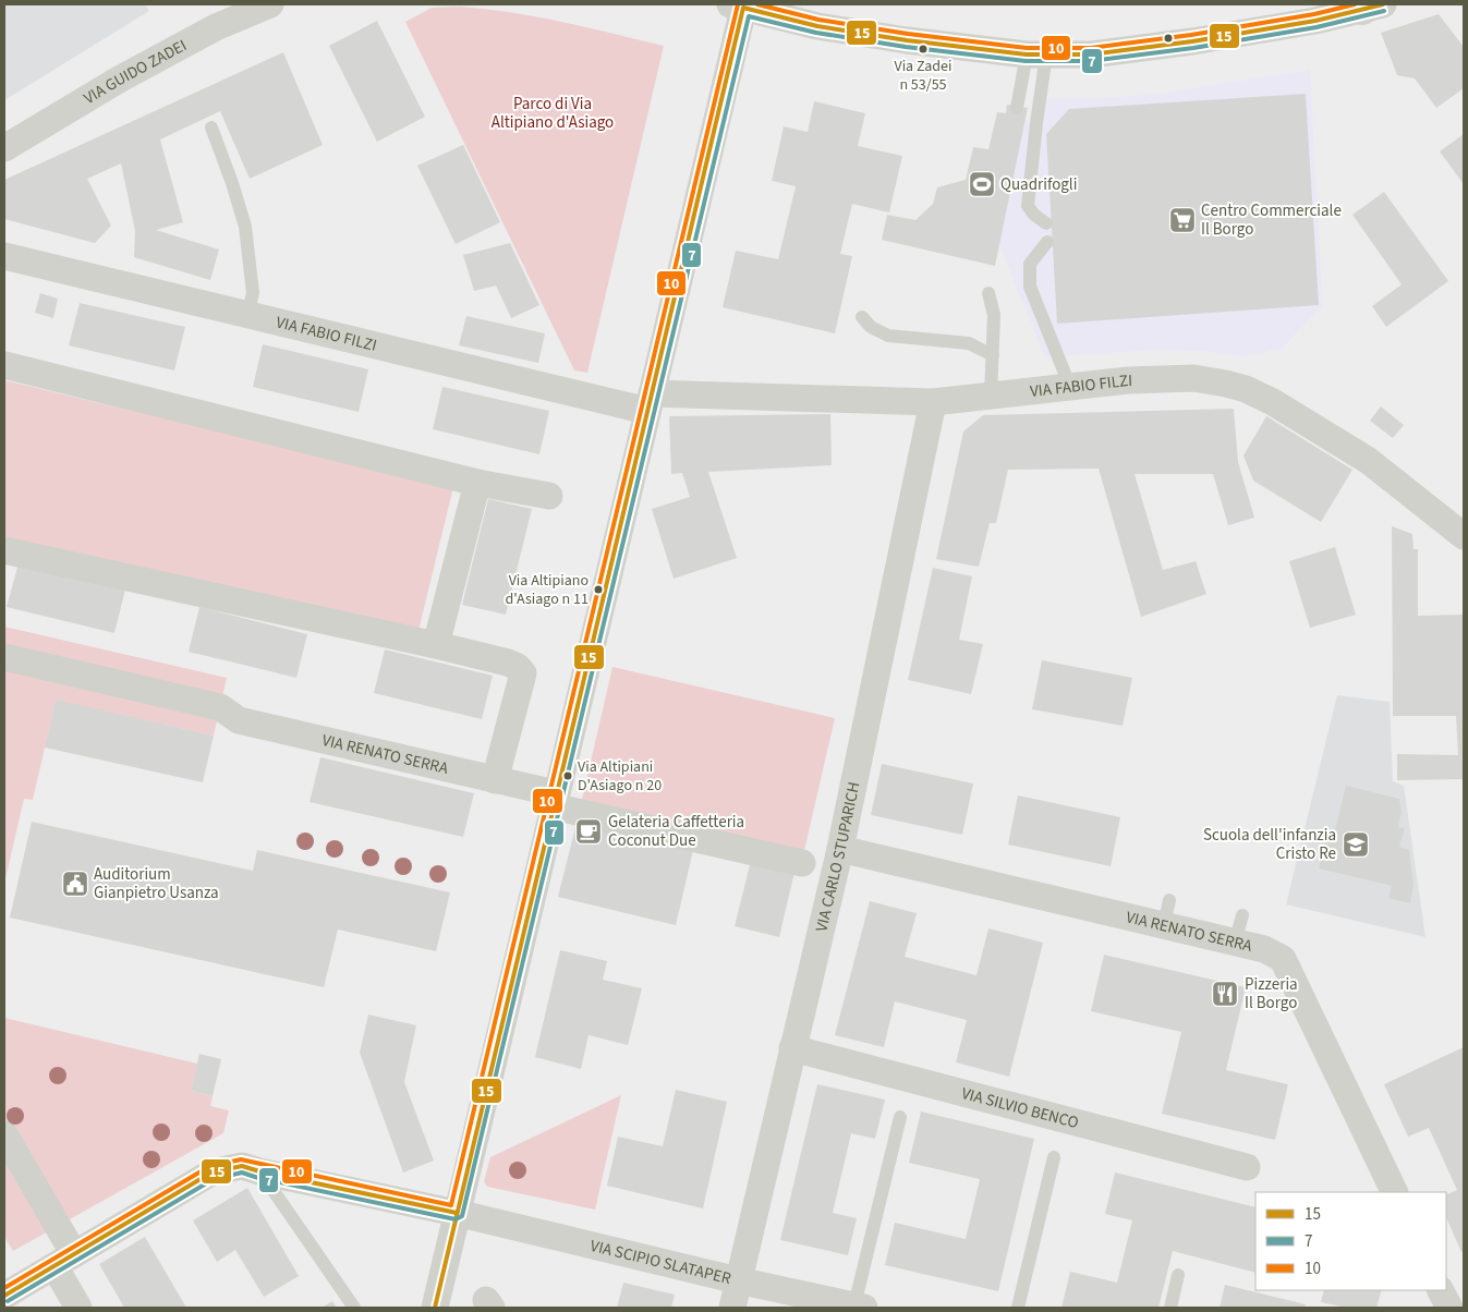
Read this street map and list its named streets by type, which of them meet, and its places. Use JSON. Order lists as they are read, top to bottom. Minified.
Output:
{"streets":{"street":["VIA GUIDO ZADEI","VIA FABIO FILZI","VIA RENATO SERRA","VIA CARLO STUPARICH","VIA SILVIO BENCO","VIA SCIPIO SLATAPER"]},"crossings":[["VIA FABIO FILZI","VIA CARLO STUPARICH"],["VIA RENATO SERRA","VIA CARLO STUPARICH"],["VIA CARLO STUPARICH","VIA SILVIO BENCO"],["VIA CARLO STUPARICH","VIA SCIPIO SLATAPER"]],"parks":["Parco di Via Altipiano d'Asiago"],"places":{"other":["Via Zadei n 53/55","Via Altipiano d'Asiago n 11","Via Altipiani D'Asiago n 20"],"sports":["Quadrifogli"],"supermarket":["Centro Commerciale Il Borgo"],"cafe":["Gelateria Caffetteria Coconut Due"],"school or university":["Scuola dell'infanzia Cristo Re"],"public building":["Auditorium Gianpietro Usanza"],"restaurant":["Pizzeria Il Borgo"]},"lines":["transit line 15","transit line 10","transit line 7"],"legend":["15","7","10"]}
